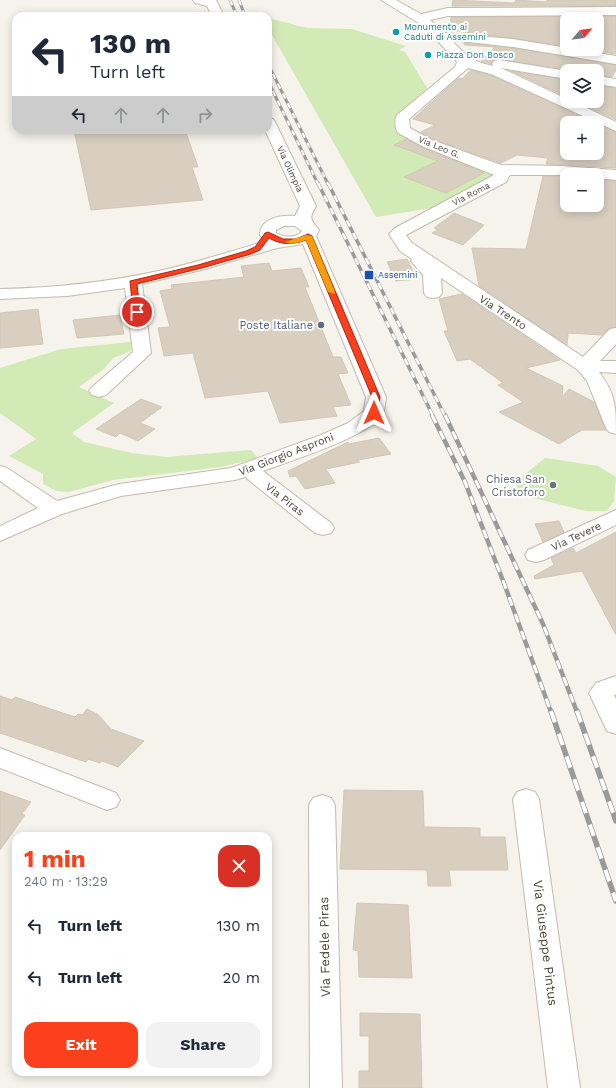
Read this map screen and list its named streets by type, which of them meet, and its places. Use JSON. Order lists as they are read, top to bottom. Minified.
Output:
{"streets":{"street":["Via Leo G.","Via Olimpia","Via Roma","Via Trento","Via Giorgio Asproni","Via Piras","Via Tevere","Via Giuseppe Pintus","Via Fedele Piras"]},"crossings":[["Via Leo G.","Via Roma"],["Via Olimpia","Via Giorgio Asproni"],["Via Roma","Via Trento"],["Via Giorgio Asproni","Via Piras"]],"places":{"other":["Monumento ai Caduti di Assemini","Piazza Don Bosco","Poste Italiane","Chiesa San Cristoforo"],"transit":["Assemini"]},"north":"top right","page":{"map_buttons":["+","−"],"turn":["130 m","Turn left"],"heading":["1 min","240 m · 13:29"],"list":[{"name":"Turn left","value":"130 m"},{"name":"Turn left","value":"20 m"}],"buttons":["Exit","Share"]}}
